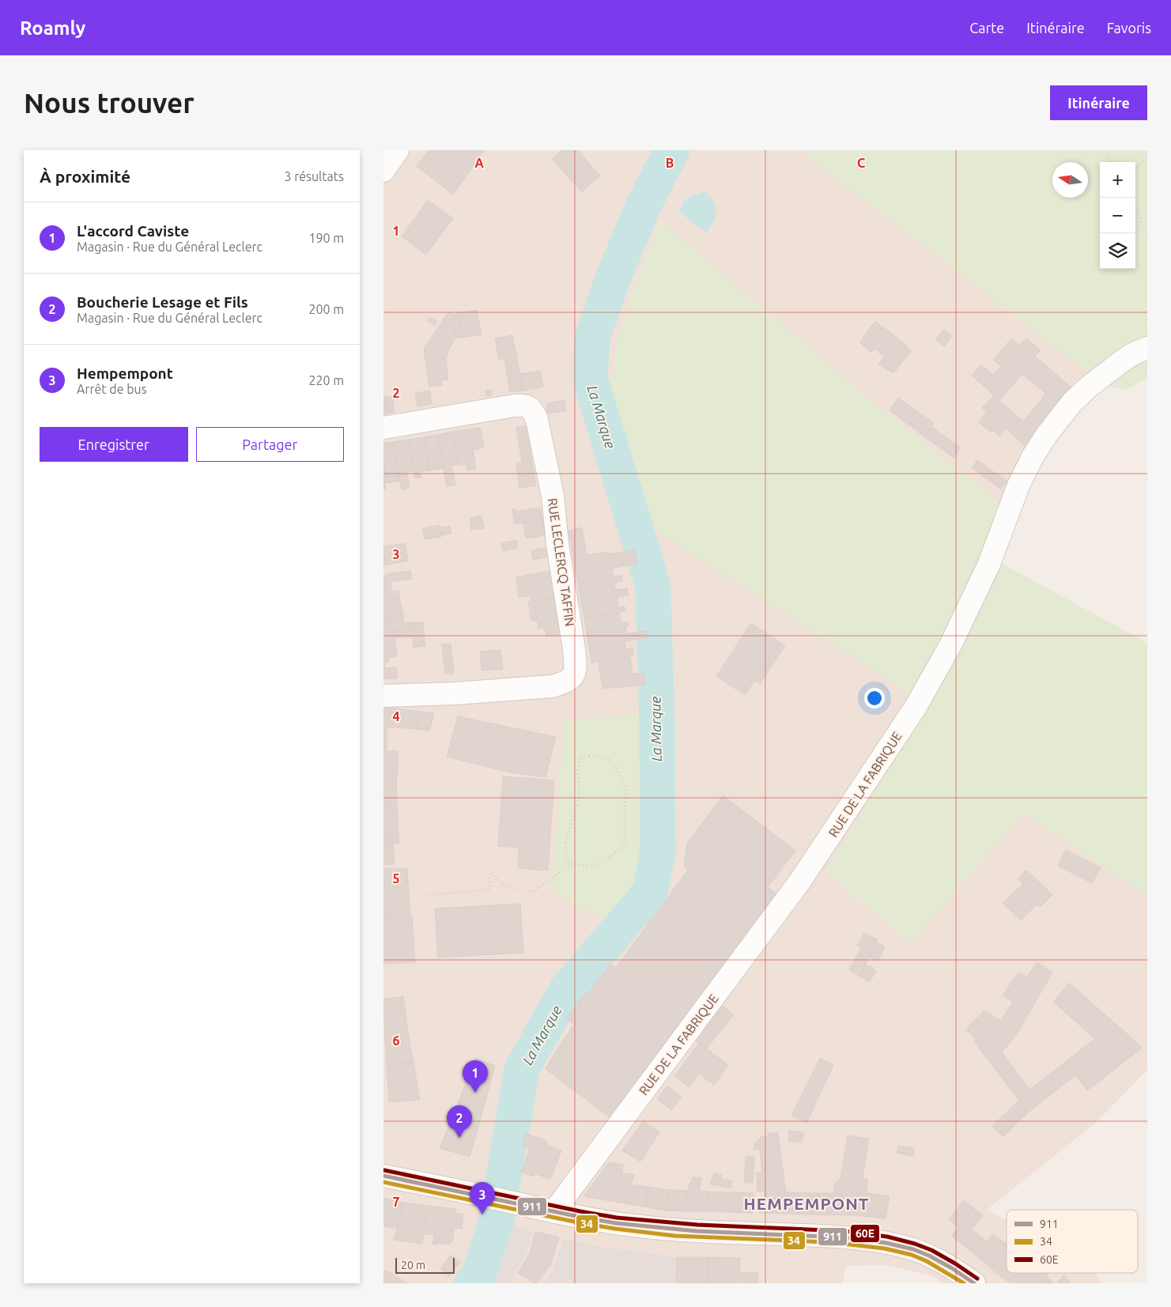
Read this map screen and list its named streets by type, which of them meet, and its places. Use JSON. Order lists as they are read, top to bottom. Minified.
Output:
{"streets":{"street":["RUE LECLERCQ TAFFIN","RUE DE LA FABRIQUE"]},"districts":["HEMPEMPONT"],"water":["La Marque"],"lines":["transit line 60E","transit line 911","transit line 34"],"legend":["911","34","60E"],"scale_bar":"20 m","north":"left","page":{"header":"Roamly","nav":["Carte","Itinéraire","Favoris"],"buttons":["Itinéraire",["Enregistrer","Partager"]],"title":"Nous trouver","heading":["À proximité","3 résultats"],"map_buttons":["+","−"],"list":[{"mark":"1","name":"L'accord Caviste","note":"Magasin · Rue du Général Leclerc","value":"190 m"},{"mark":"2","name":"Boucherie Lesage et Fils","note":"Magasin · Rue du Général Leclerc","value":"200 m"},{"mark":"3","name":"Hempempont","note":"Arrêt de bus","value":"220 m"}],"pins":["1","2","3"],"scale":"20 m"},"grid":{"columns":["A","B","C"],"rows":["1","2","3","4","5","6","7"]}}
